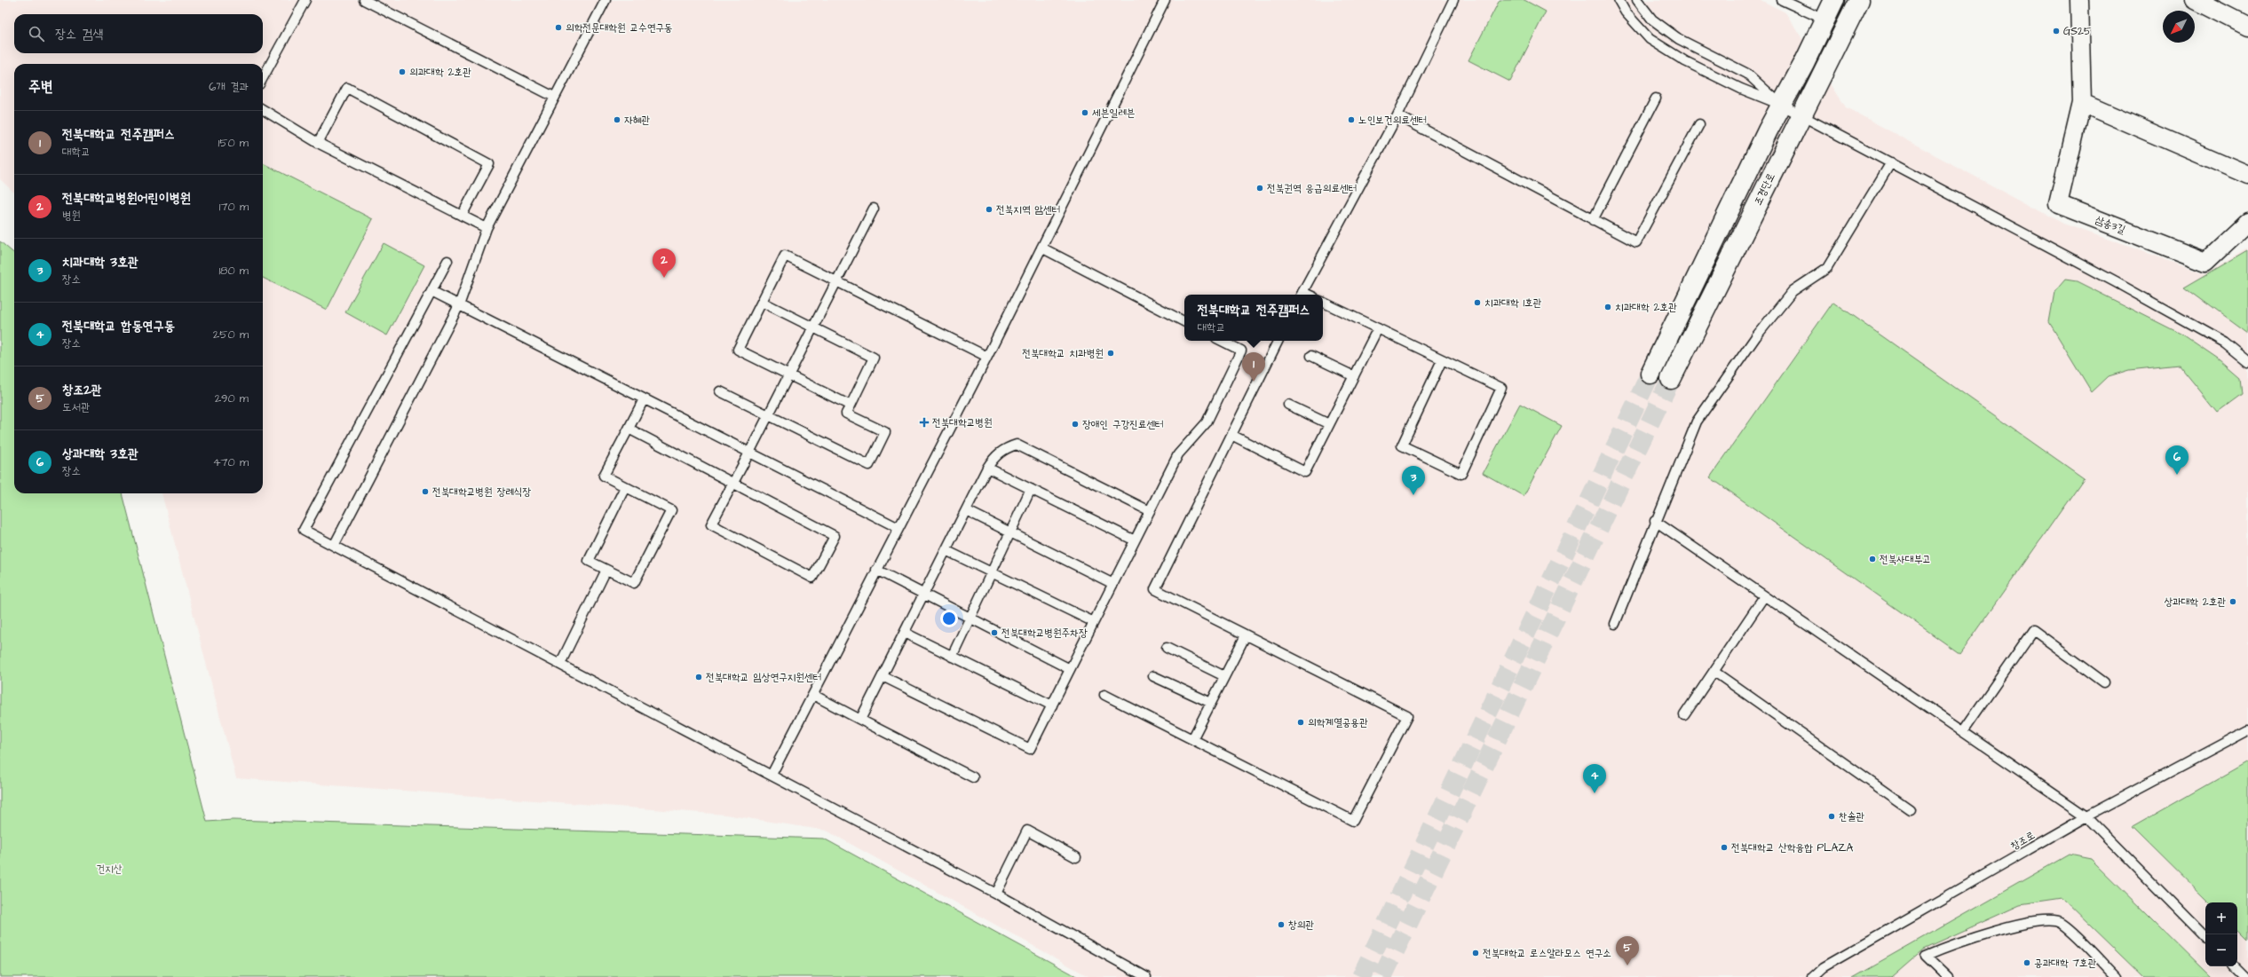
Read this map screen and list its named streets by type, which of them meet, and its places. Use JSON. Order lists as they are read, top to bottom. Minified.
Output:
{"streets":{"street":["조경단로","삼송3길"],"lane":["창조로"]},"parks":["건지산"],"places":{"other":["의학전문대학원 교수연구동","GS25","의과대학 2호관","세븐일레븐","자혜관","노인보건의료센터","전북권역 응급의료센터","전북지역 암센터","치과대학 1호관","치과대학 2호관","전북대학교 치과병원","장애인 구강진료센터","전북대학교병원 장례식장","전북사대부고","상과대학 2호관","전북대학교병원주차장","전북대학교 임상연구지원센터","의학계열공용관","찬솔관","전북대학교 산학융합 PLAZA","창의관","전북대학교 로스알라모스 연구소","공과대학 7호관"],"health":["전북대학교병원"]},"north":"bottom left","page":{"search":"장소 검색","heading":["주변","6개 결과"],"list":[{"mark":"1","name":"전북대학교 전주캠퍼스","note":"대학교","value":"150 m"},{"mark":"2","name":"전북대학교병원어린이병원","note":"병원","value":"170 m"},{"mark":"3","name":"치과대학 3호관","note":"장소","value":"180 m"},{"mark":"4","name":"전북대학교 합동연구동","note":"장소","value":"250 m"},{"mark":"5","name":"창조2관","note":"도서관","value":"290 m"},{"mark":"6","name":"상과대학 3호관","note":"장소","value":"470 m"}],"pins":["2","1","6","3","4","5"],"popup":["전북대학교 전주캠퍼스","대학교"],"map_buttons":["+","−"]}}
